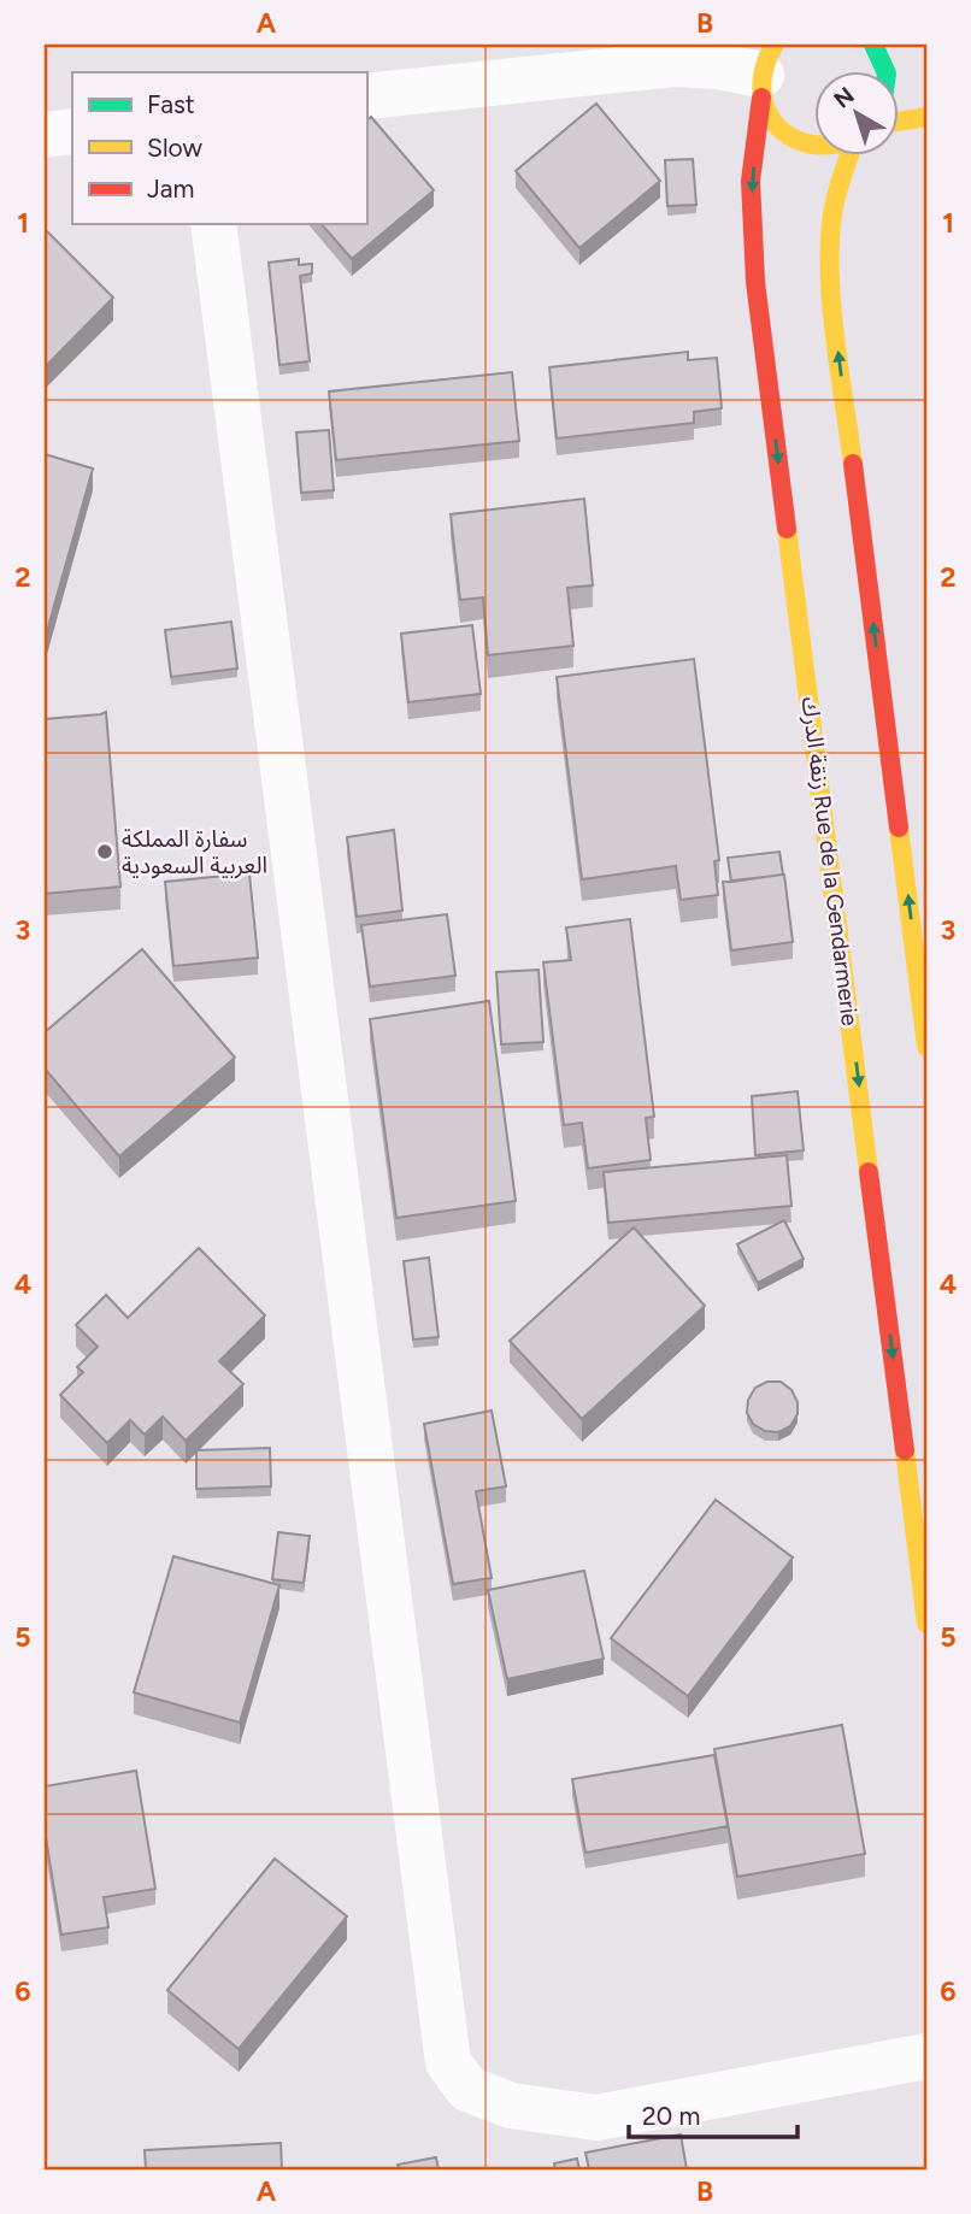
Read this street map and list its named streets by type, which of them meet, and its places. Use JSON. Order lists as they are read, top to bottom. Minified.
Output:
{"streets":{"main road":["زنقة الدرك Rue de la Gendarmerie"]},"places":["سفارة المملكة العربية السعودية"],"legend":["Fast","Slow","Jam"],"scale_bar":"20 m","north":"top left","grid":{"columns":["A","B"],"rows":["1","2","3","4","5","6"]}}
